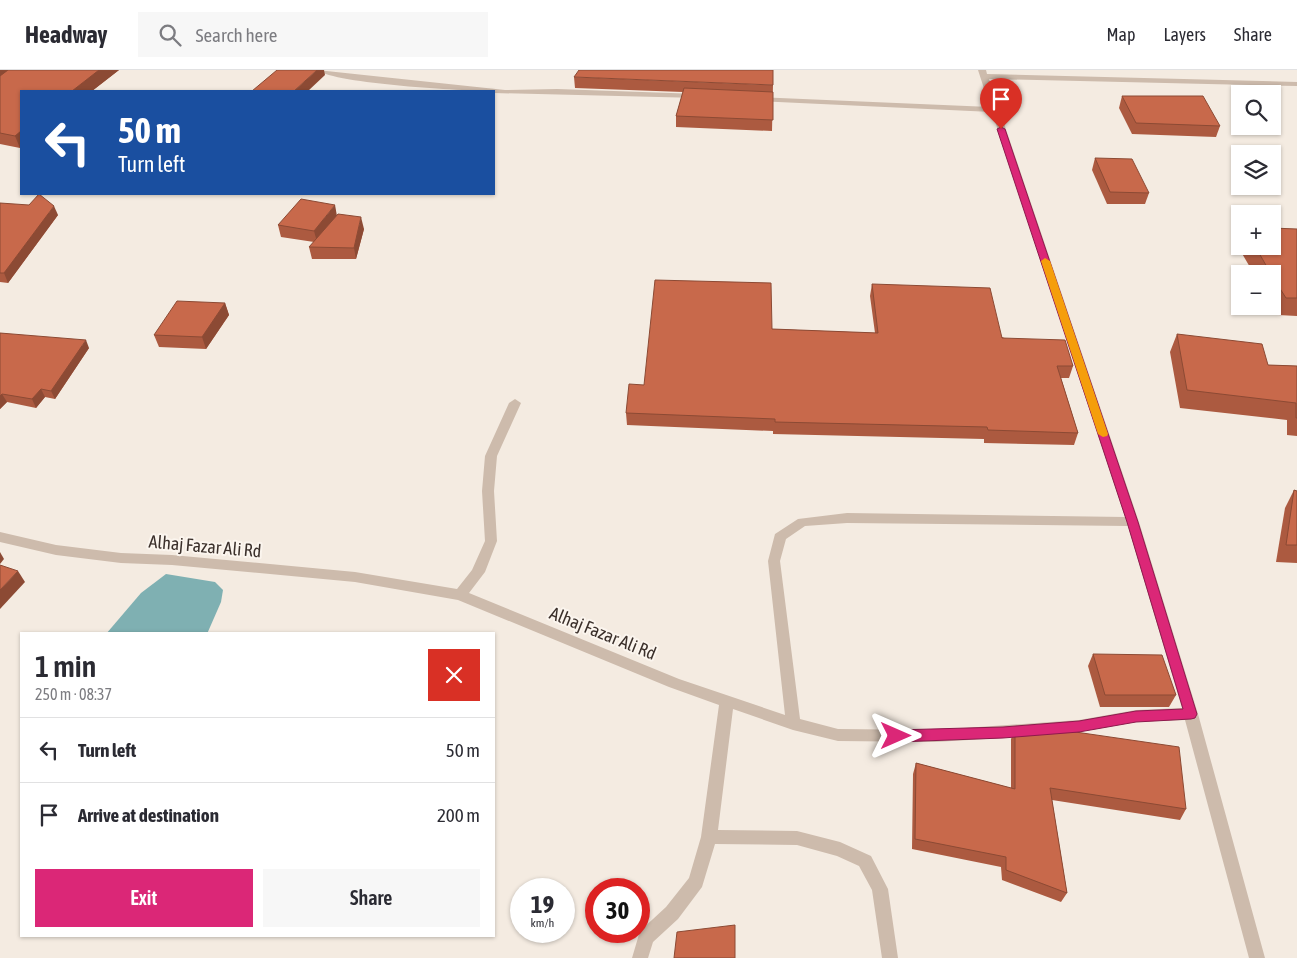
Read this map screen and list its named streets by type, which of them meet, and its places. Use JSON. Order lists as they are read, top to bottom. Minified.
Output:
{"streets":{"street":["Alhaj Fazar Ali Rd"]},"page":{"header":"Headway","search":"Search here","nav":["Map","Layers","Share"],"map_buttons":["+","−"],"turn":["50 m","Turn left"],"heading":["1 min","250 m · 08:37"],"list":[{"name":"Turn left","value":"50 m"},{"name":"Arrive at destination","value":"200 m"}],"buttons":["Exit","Share"],"speed":"19 km/h","limit":"30"}}
